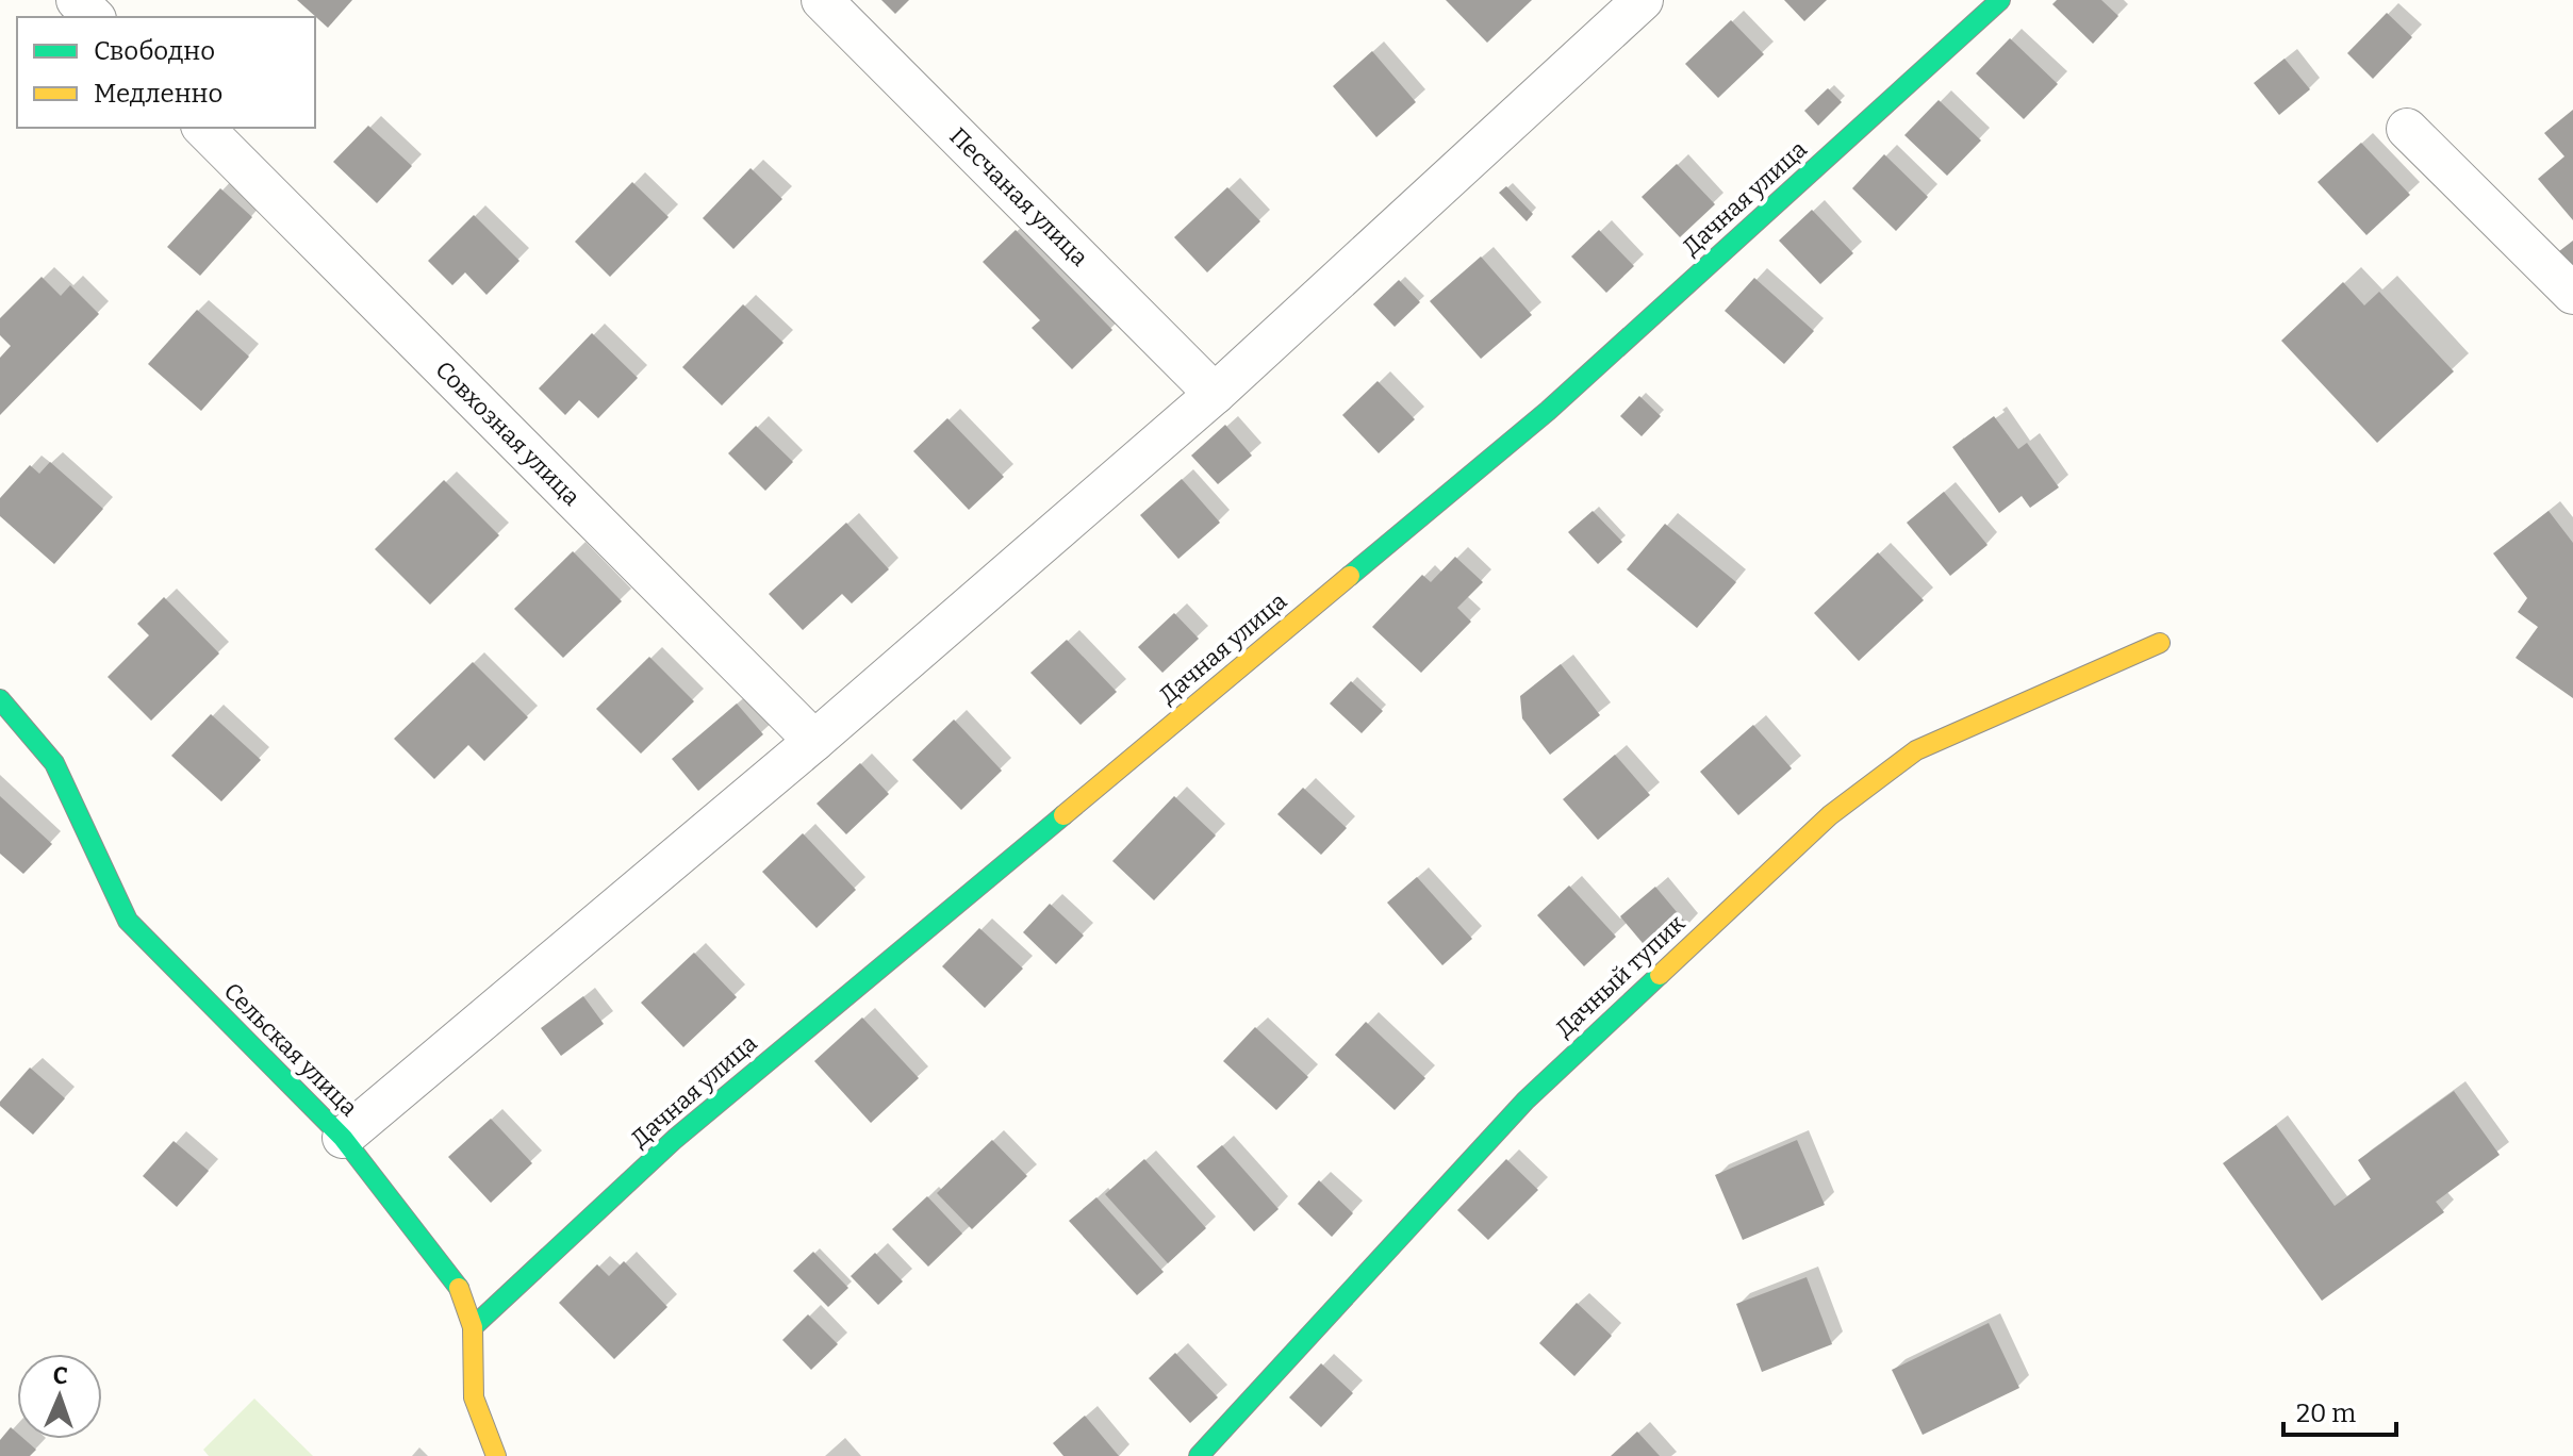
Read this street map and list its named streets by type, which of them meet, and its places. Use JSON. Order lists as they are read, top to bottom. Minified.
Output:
{"streets":{"street":["Песчаная улица","Дачная улица","Совхозная улица","Дачный тупик","Сельская улица"]},"crossings":[["Дачная улица","Сельская улица"]],"legend":["Свободно","Медленно"],"scale_bar":"20 m","north":"top"}
